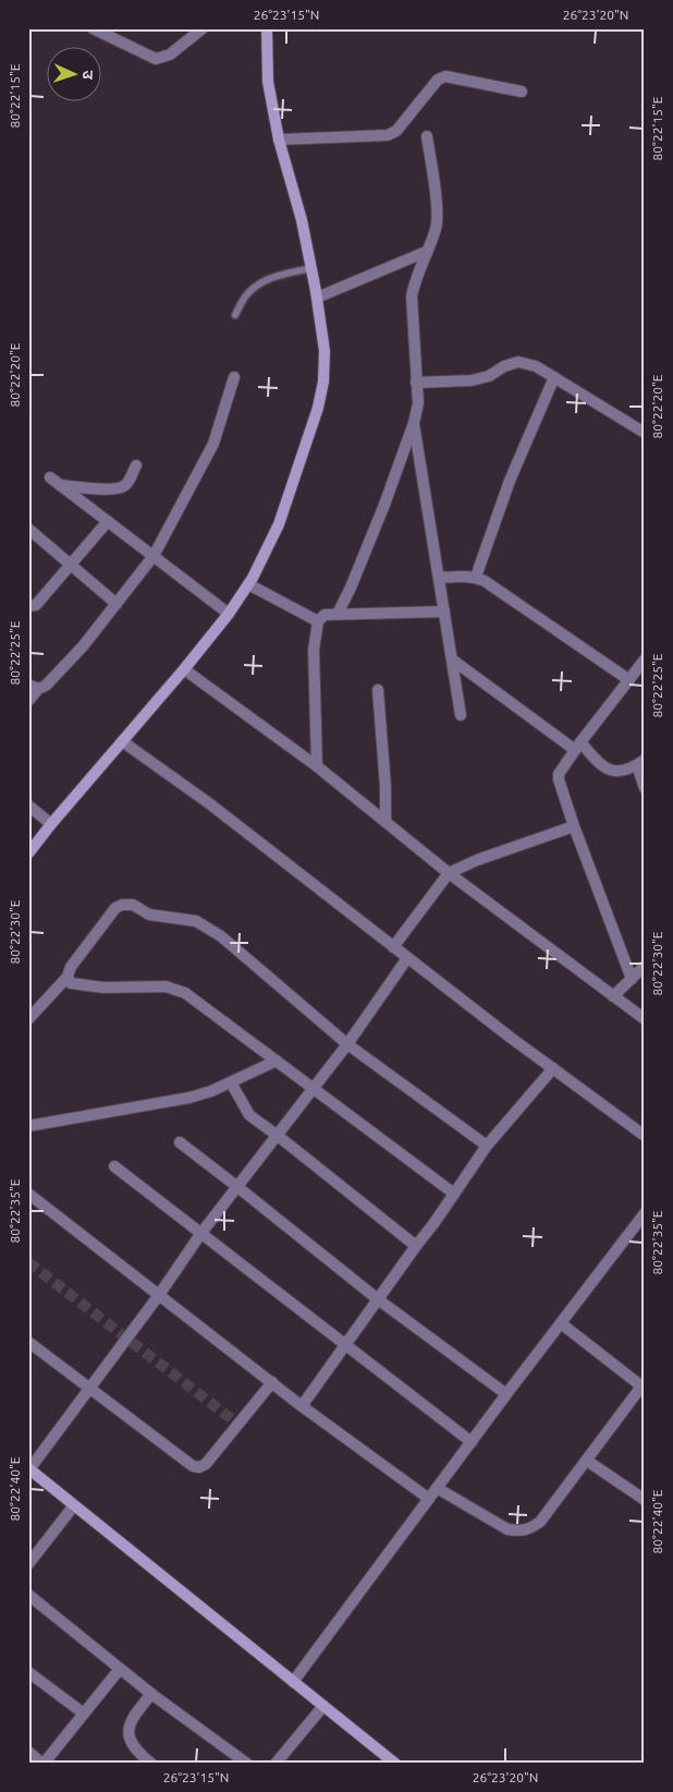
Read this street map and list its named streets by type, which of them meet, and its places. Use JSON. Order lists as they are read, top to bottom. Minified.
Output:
{"north":"right","coordinates":["26°23'15\"N","26°23'20\"N","80°22'15\"E","80°22'20\"E","80°22'25\"E","80°22'30\"E","80°22'35\"E","80°22'40\"E"]}
